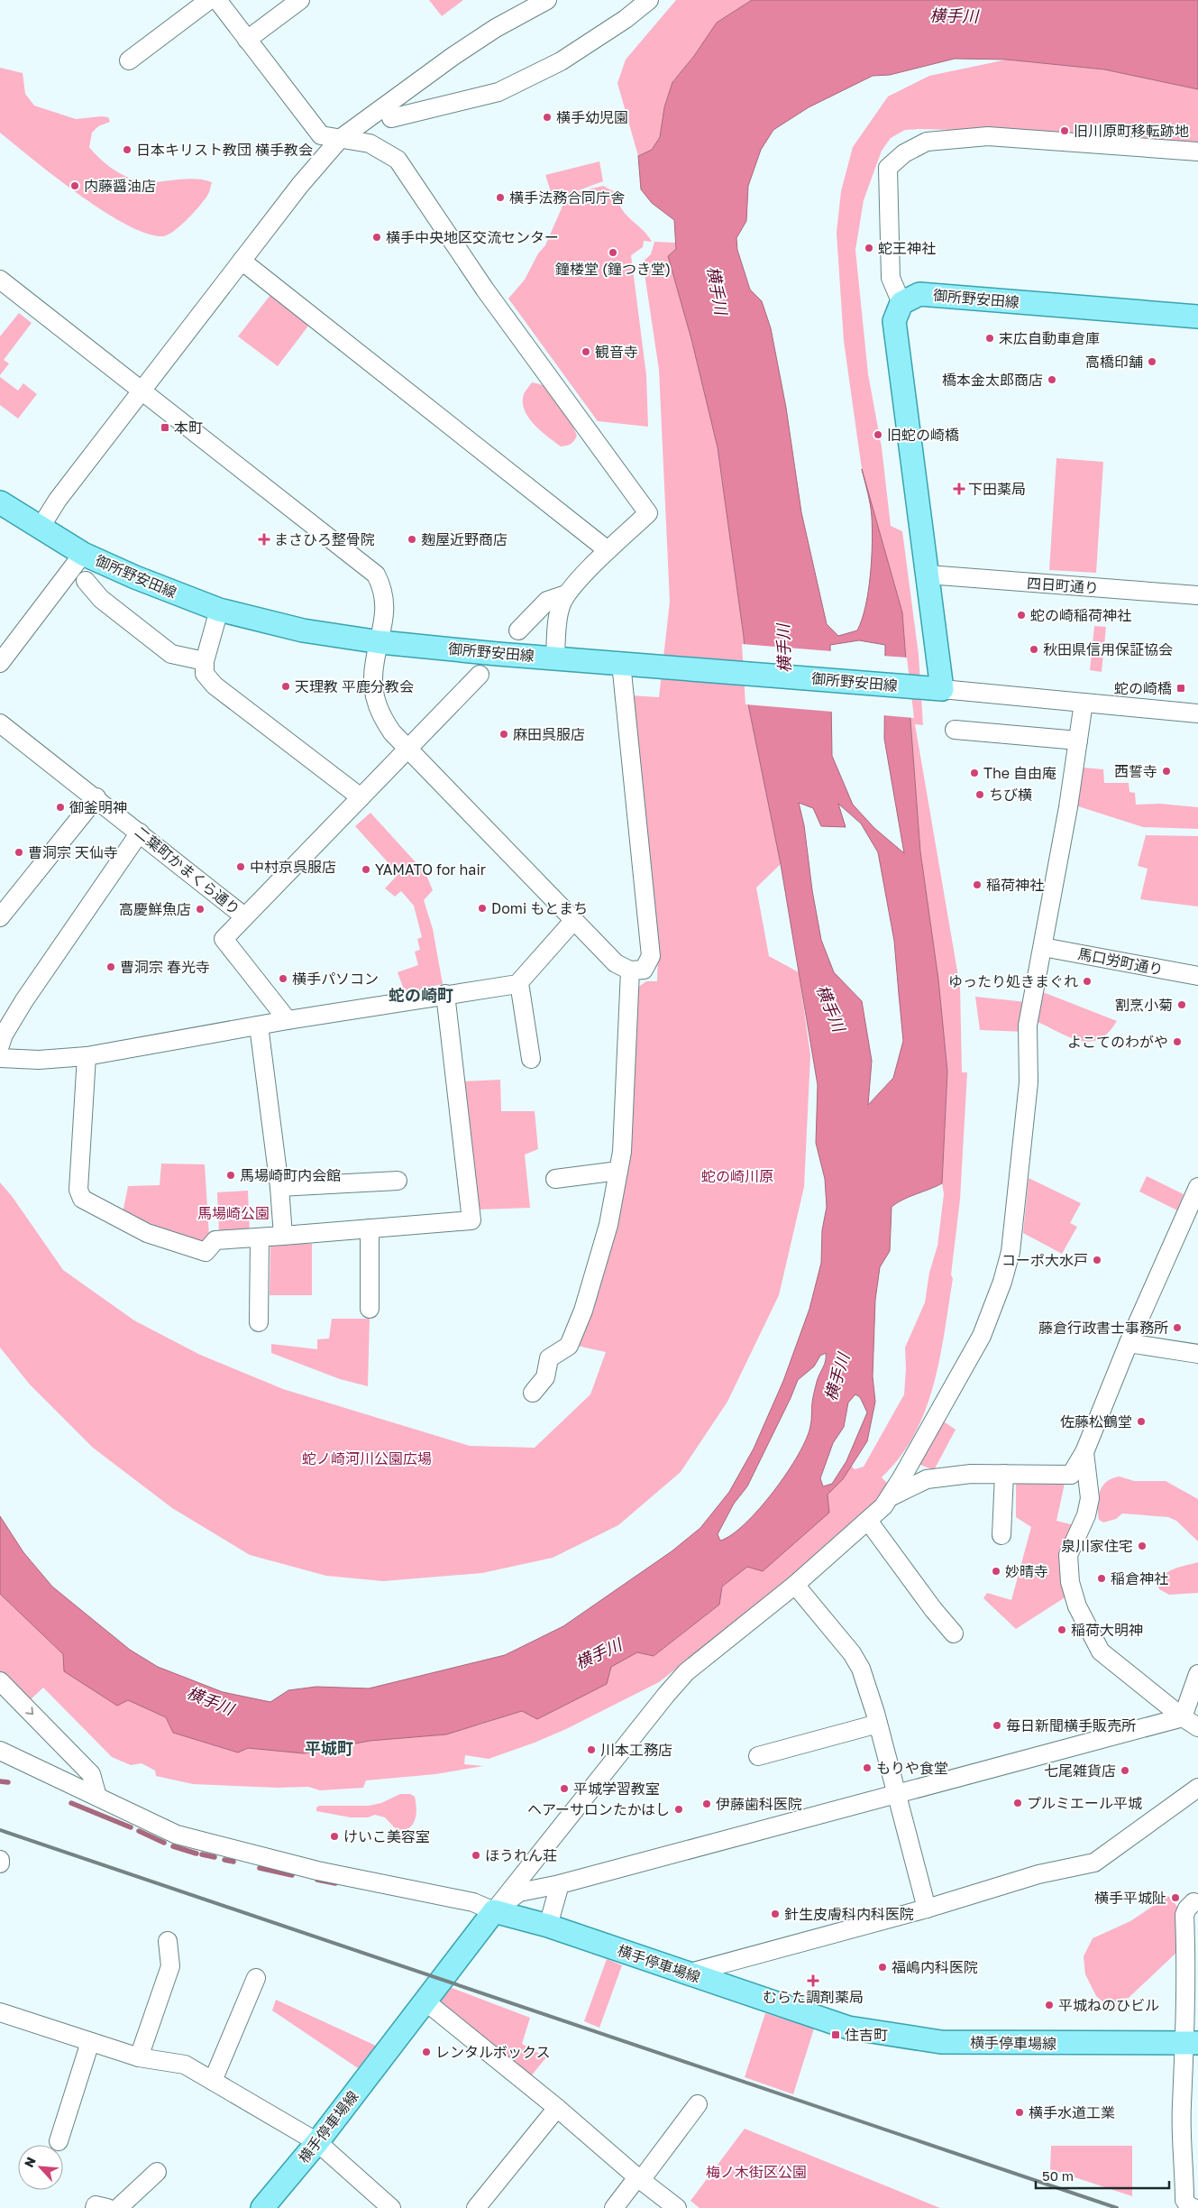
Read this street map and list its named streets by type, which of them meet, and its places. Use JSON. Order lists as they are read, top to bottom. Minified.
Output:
{"streets":{"main road":["御所野安田線","横手停車場線"],"street":["四日町通り","二葉町かまくら通り","馬口労町通り"]},"districts":["蛇の崎町","平城町"],"water":["横手川"],"parks":["蛇の崎川原","馬場崎公園","蛇ノ崎河川公園広場","梅ノ木街区公園"],"places":{"other":["横手幼児園","旧川原町移転跡地","日本キリスト教団 横手教会","内藤醤油店","横手法務合同庁舎","横手中央地区交流センター","蛇王神社","鐘楼堂 (鐘つき堂)","末広自動車倉庫","観音寺","高橋印舗","橋本金太郎商店","旧蛇の崎橋","麹屋近野商店","蛇の崎稲荷神社","秋田県信用保証協会","天理教 平鹿分教会","麻田呉服店","西誓寺","The 自由庵","ちび横","御釜明神","曹洞宗 天仙寺","中村京呉服店","YAMATO for hair","稲荷神社","Domi もとまち","高慶鮮魚店","曹洞宗 春光寺","横手パソコン","ゆったり処きまぐれ","割烹小菊","よこてのわがや","馬場崎町内会館","コーポ大水戸","藤倉行政書士事務所","佐藤松鶴堂","泉川家住宅","妙晴寺","稲倉神社","稲荷大明神","毎日新聞横手販売所","川本工務店","もりや食堂","七尾雑貨店","平城学習教室","プルミエール平城","伊藤歯科医院","ヘアーサロンたかはし","けいこ美容室","ほうれん荘","横手平城阯","針生皮膚科内科医院","福嶋内科医院","平城ねのひビル","レンタルボックス","横手水道工業"],"transit":["本町","蛇の崎橋","住吉町"],"health":["下田薬局","まさひろ整骨院","むらた調剤薬局"]},"scale_bar":"50 m","north":"top left"}
